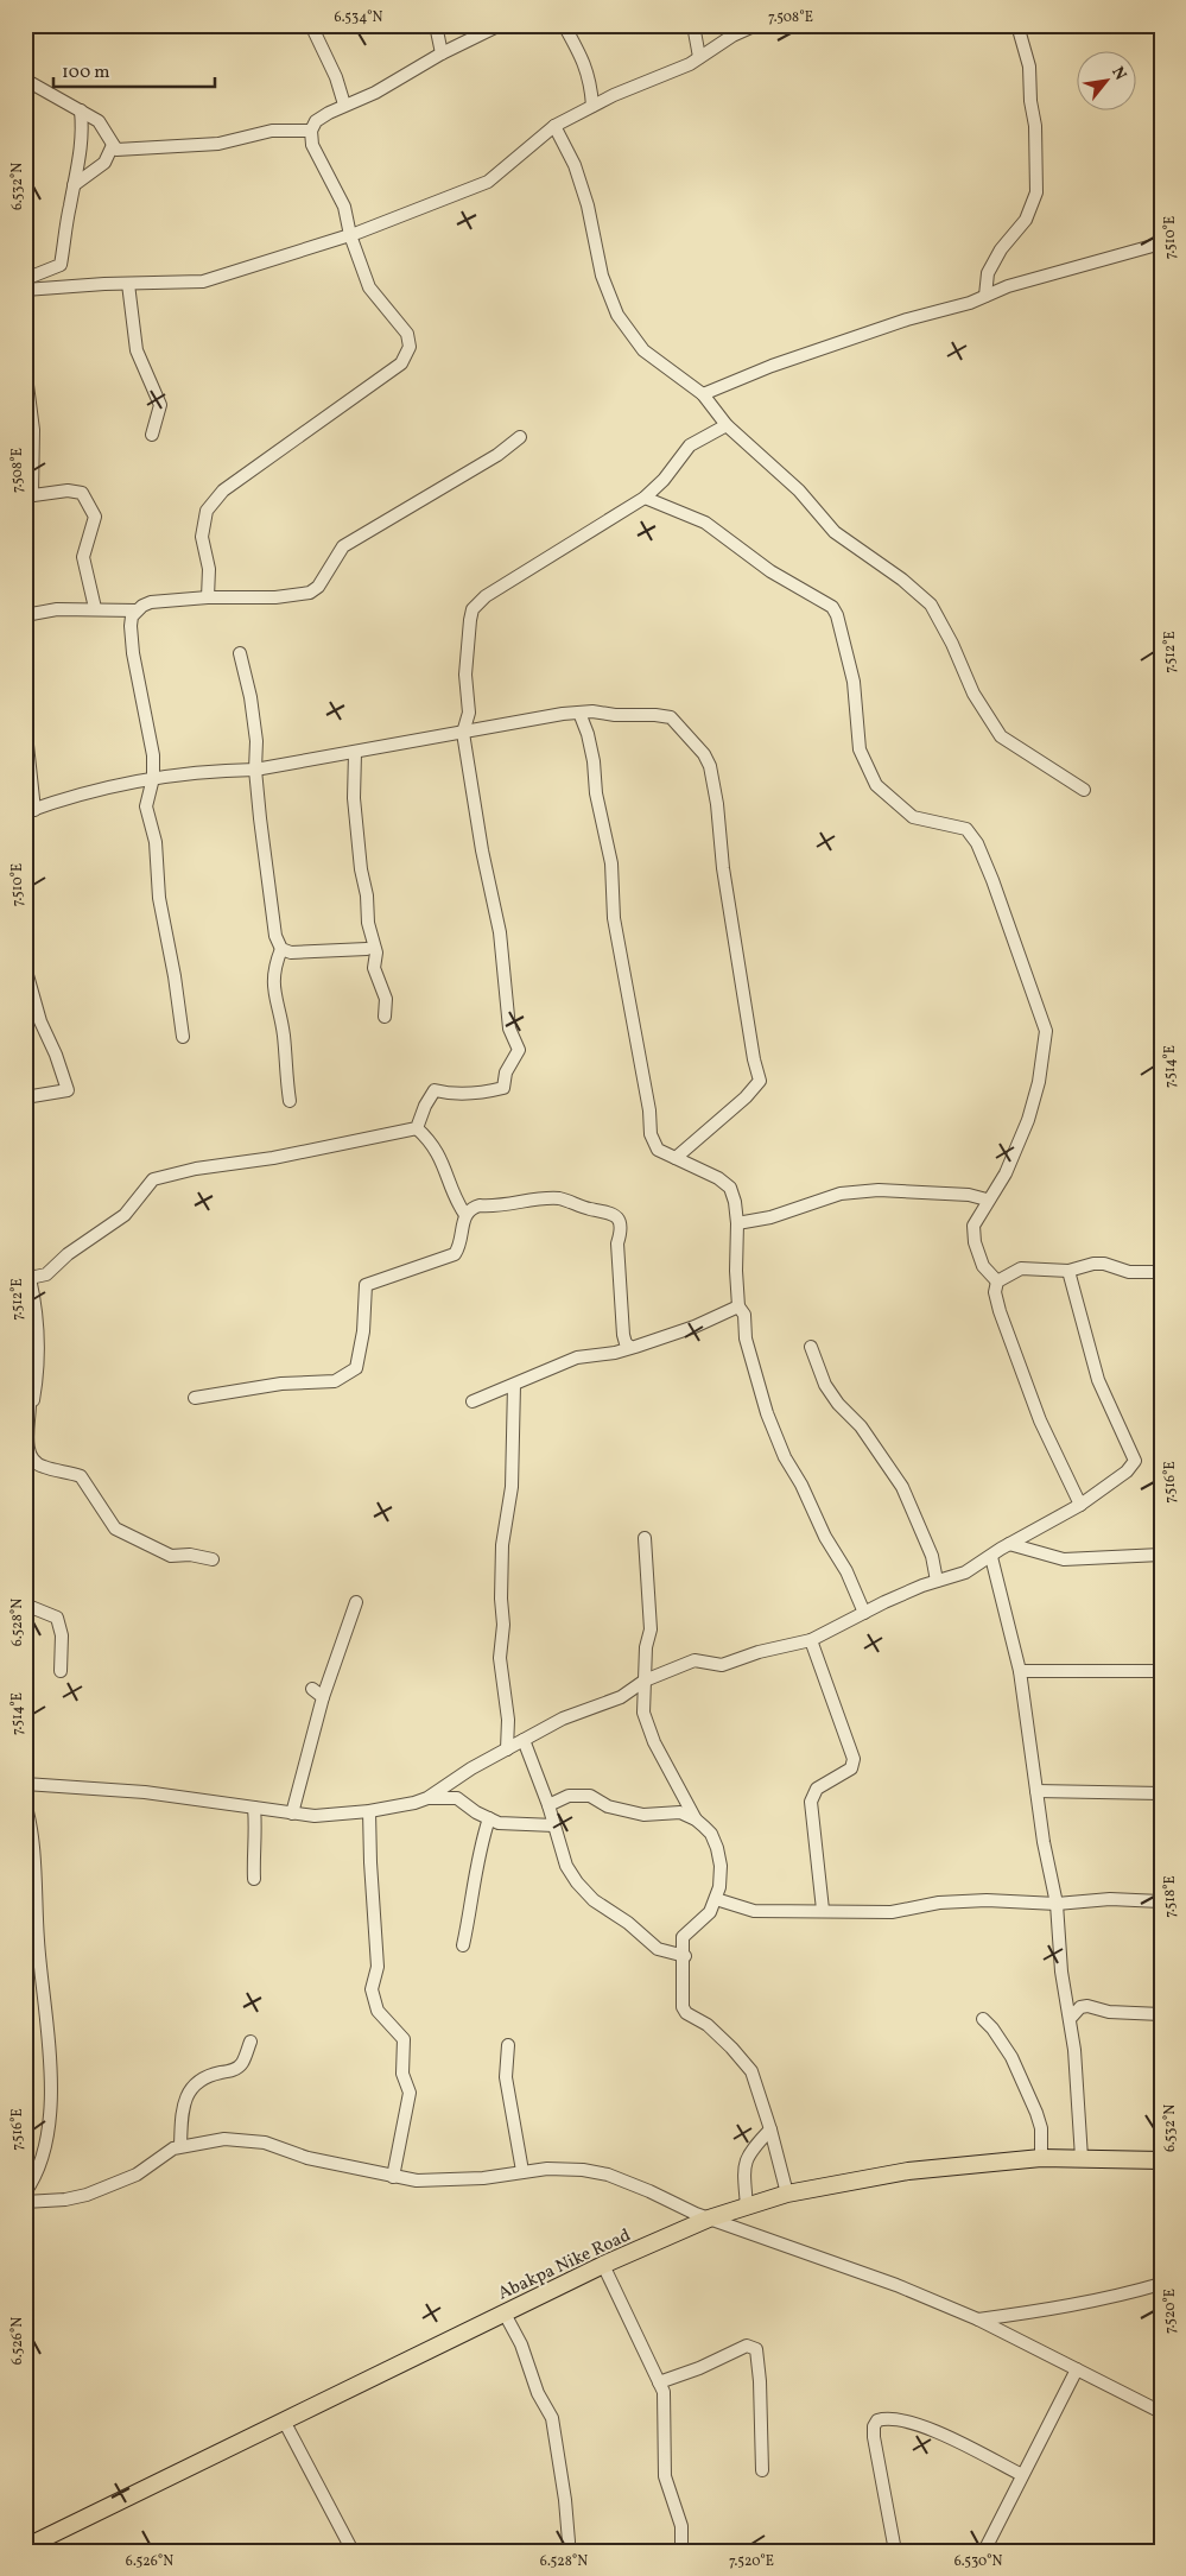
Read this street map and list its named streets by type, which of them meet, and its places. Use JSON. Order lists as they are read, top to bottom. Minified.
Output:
{"streets":{"main road":["Abakpa Nike Road"]},"scale_bar":"100 m","north":"top right","coordinates":["6.534°N","7.508°E","6.532°N","7.510°E","7.512°E","7.514°E","7.516°E","6.528°N","7.518°E","7.520°E","6.526°N","6.530°N"]}
